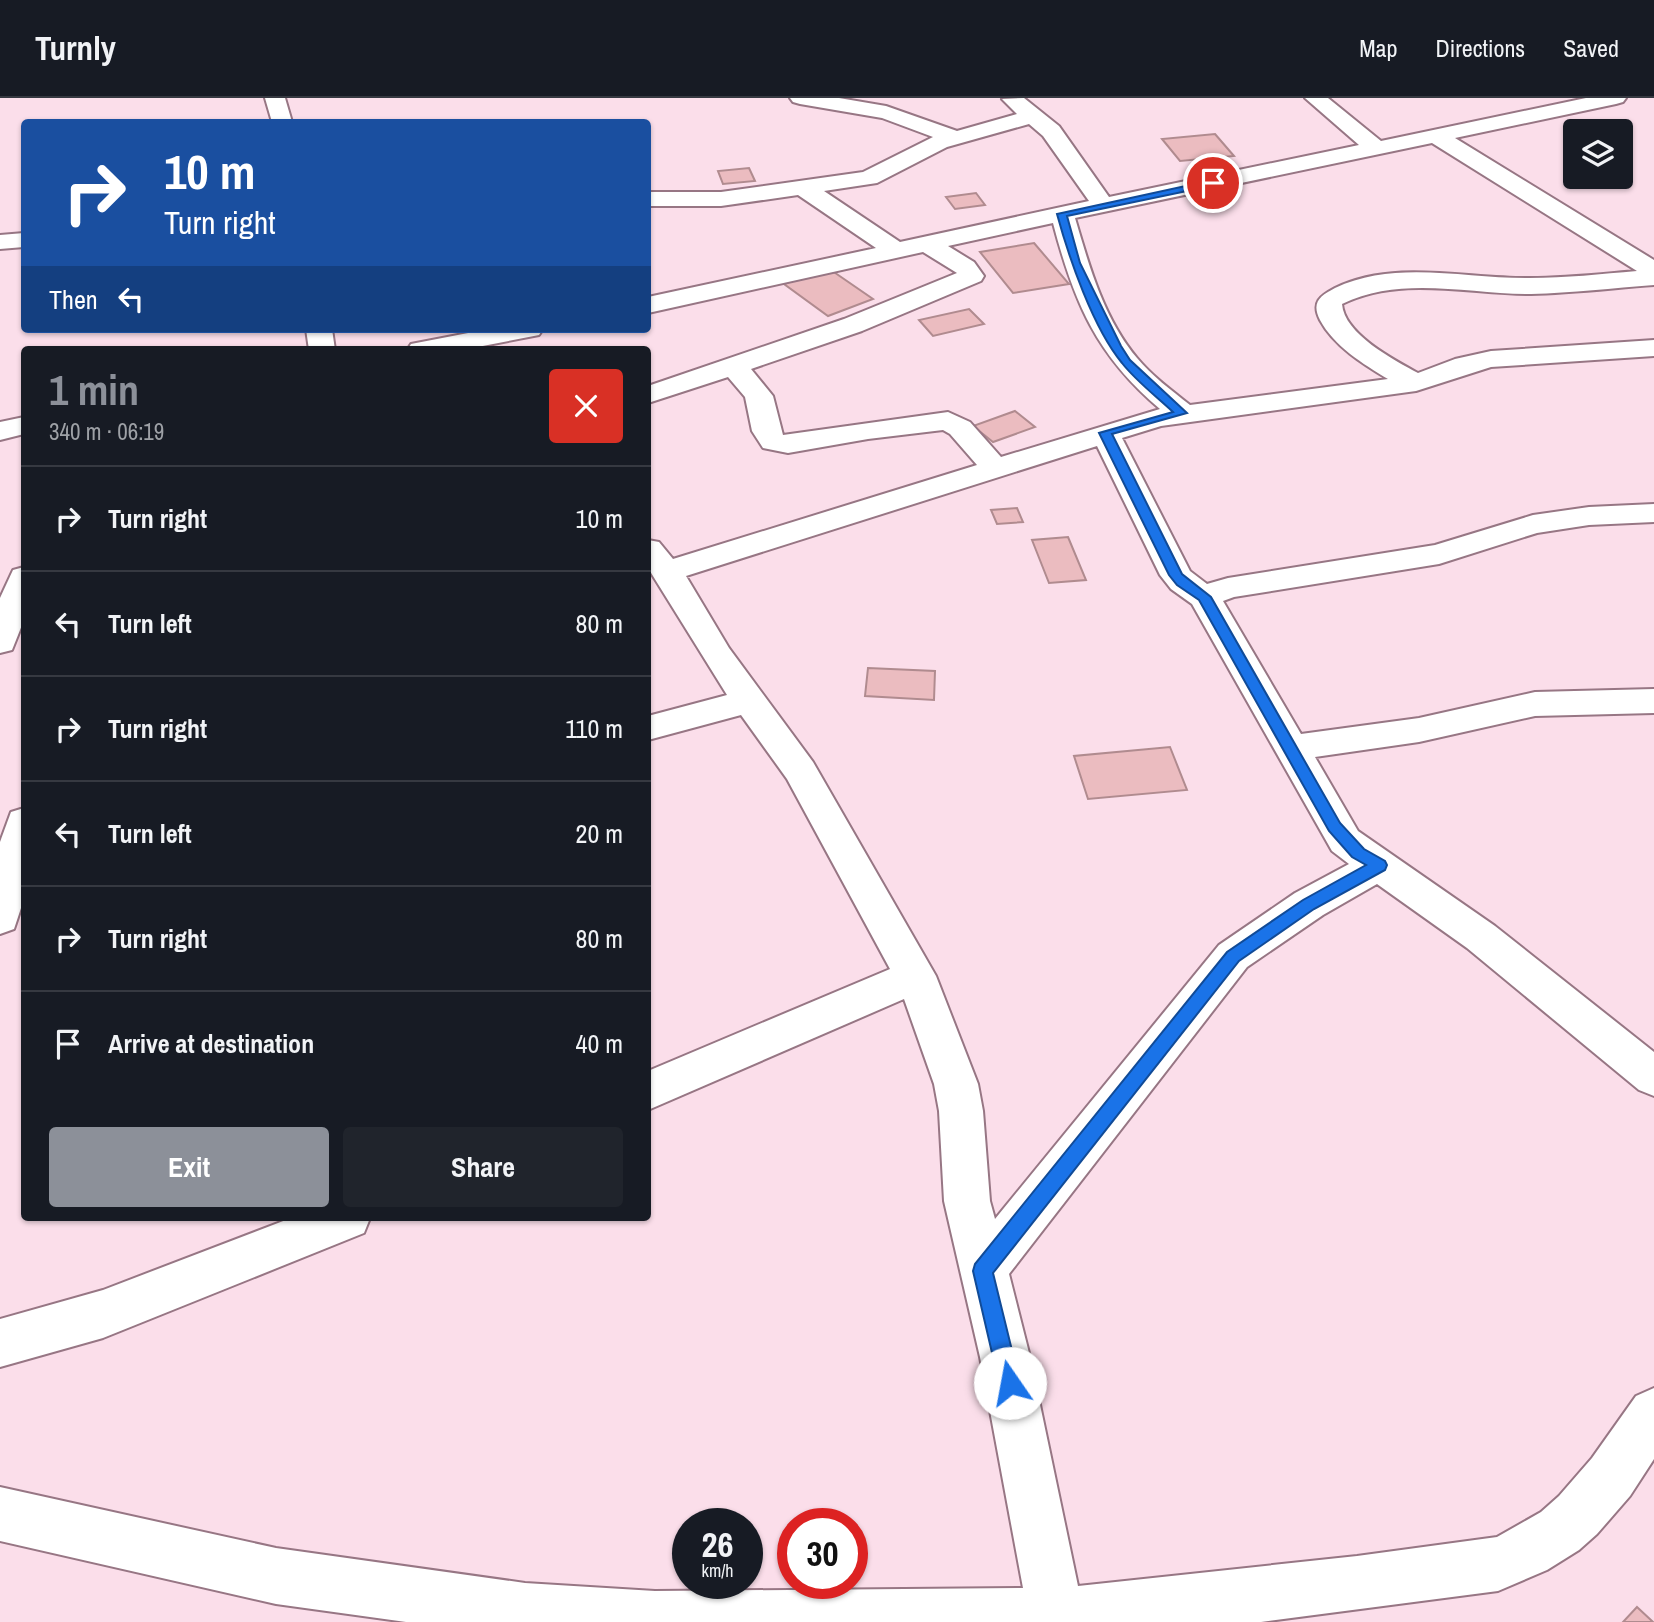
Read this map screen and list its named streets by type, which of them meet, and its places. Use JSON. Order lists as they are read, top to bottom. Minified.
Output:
{"page":{"header":"Turnly","nav":["Map","Directions","Saved"],"turn":["10 m","Turn right"],"then":"Then","heading":["1 min","340 m · 06:19"],"list":[{"name":"Turn right","value":"10 m"},{"name":"Turn left","value":"80 m"},{"name":"Turn right","value":"110 m"},{"name":"Turn left","value":"20 m"},{"name":"Turn right","value":"80 m"},{"name":"Arrive at destination","value":"40 m"}],"buttons":["Exit","Share"],"speed":"26 km/h","limit":"30"}}
